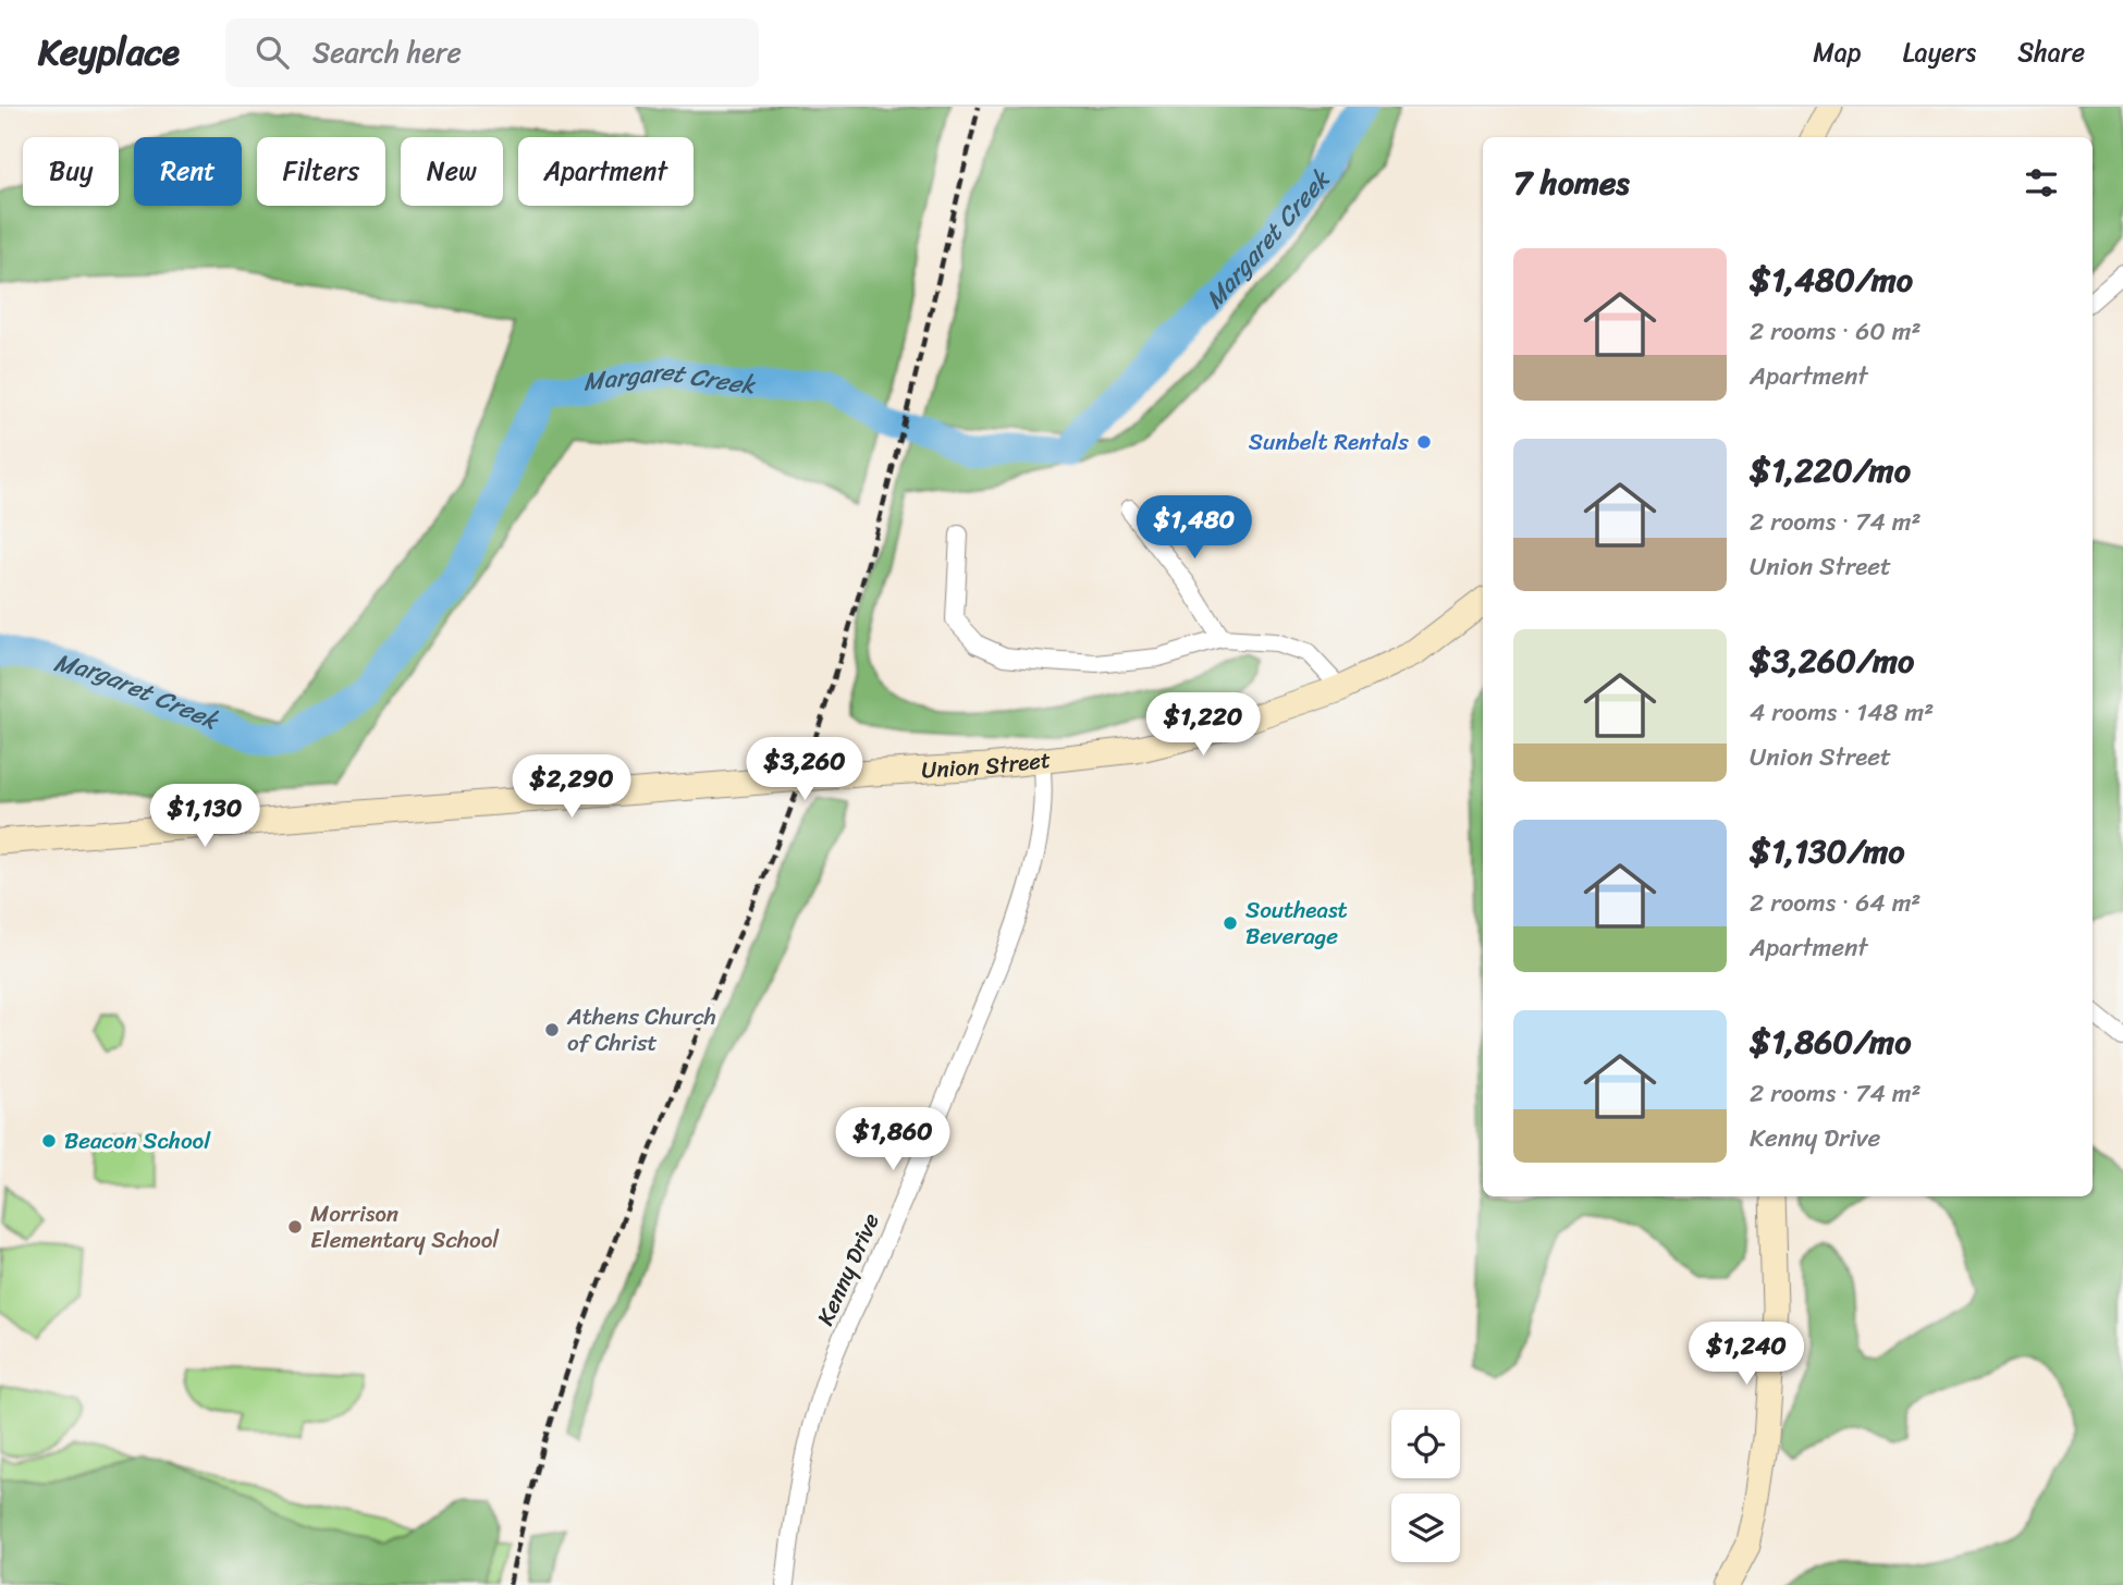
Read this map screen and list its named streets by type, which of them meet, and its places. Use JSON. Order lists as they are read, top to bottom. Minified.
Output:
{"streets":{"main road":["Union Street"],"street":["Kenny Drive"]},"crossings":[["Union Street","Kenny Drive"]],"water":["Margaret Creek"],"places":["Sunbelt Rentals","Southeast Beverage","Athens Church of Christ","Beacon School","Morrison Elementary School"],"page":{"header":"Keyplace","search":"Search here","nav":["Map","Layers","Share"],"chip":["Buy","Rent","Filters","New","Apartment"],"heading":"7 homes","list":[{"name":"$1,480/mo","note":"2 rooms · 60 m² · Apartment"},{"name":"$1,220/mo","note":"2 rooms · 74 m² · Union Street"},{"name":"$3,260/mo","note":"4 rooms · 148 m² · Union Street"},{"name":"$1,130/mo","note":"2 rooms · 64 m² · Apartment"},{"name":"$1,860/mo","note":"2 rooms · 74 m² · Kenny Drive"}],"price":["$1,480","$1,220","$3,260","$2,290","$1,130","$1,860","$1,240"]}}
